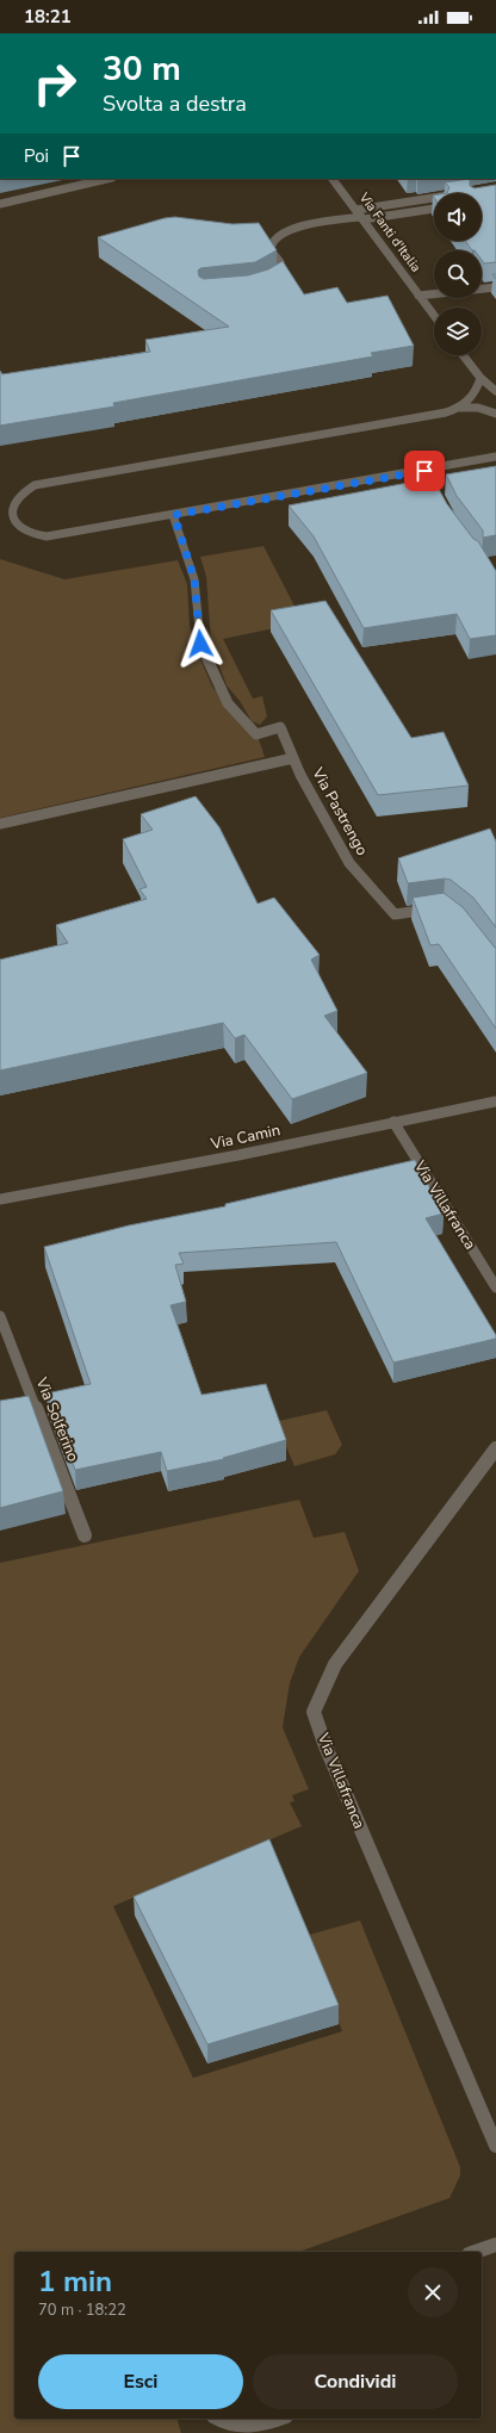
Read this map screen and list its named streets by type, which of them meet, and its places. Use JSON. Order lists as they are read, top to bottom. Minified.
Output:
{"streets":{"street":["Via Fanti d'Italia","Via Pastrengo","Via Camin","Via Villafranca","Via Solferino"]},"crossings":[["Via Camin","Via Villafranca"]],"page":{"status":"18:21","turn":["30 m","Svolta a destra"],"then":"Poi","heading":["1 min","70 m · 18:22"],"buttons":["Esci","Condividi"]}}
